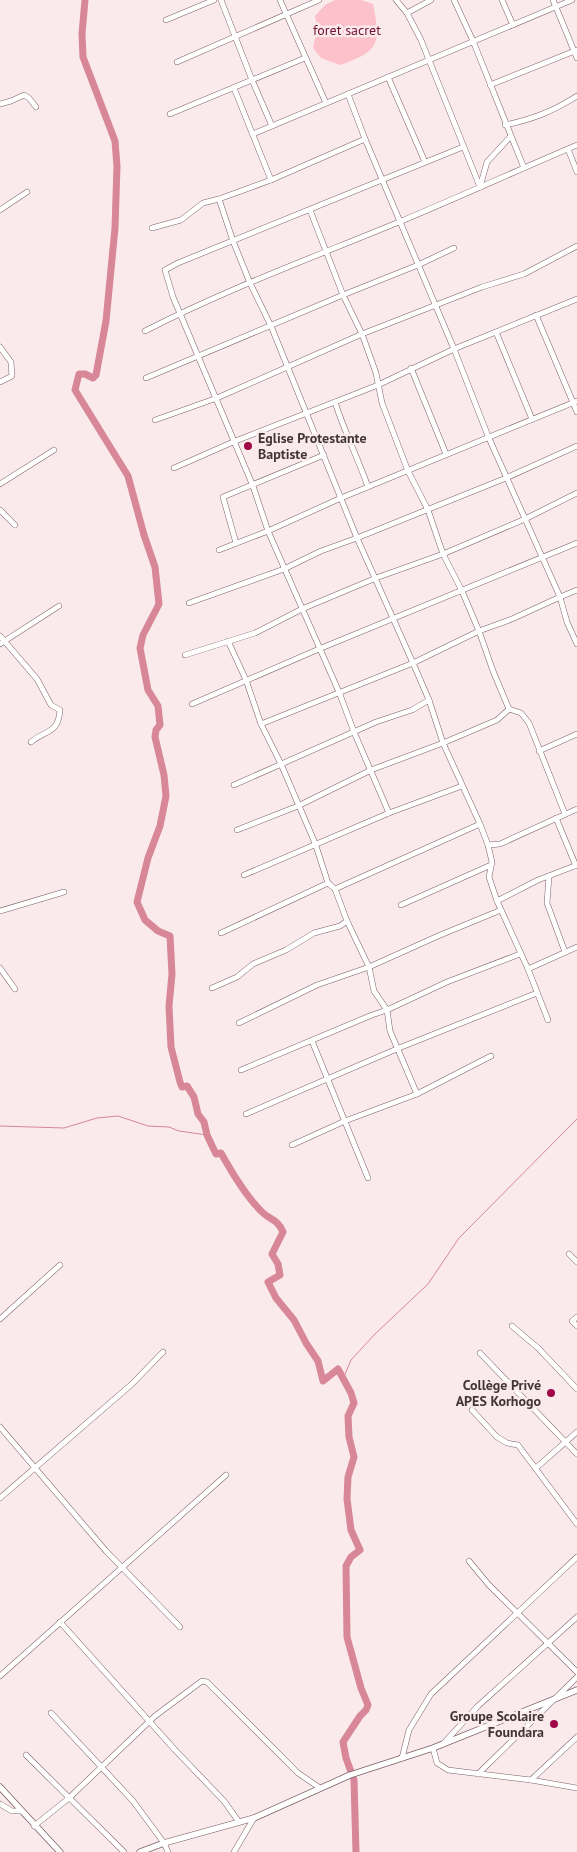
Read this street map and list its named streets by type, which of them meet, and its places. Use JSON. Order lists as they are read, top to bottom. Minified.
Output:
{"parks":["foret sacret"],"places":["Eglise Protestante Baptiste","Collège Privé APES Korhogo","Groupe Scolaire Foundara"]}
